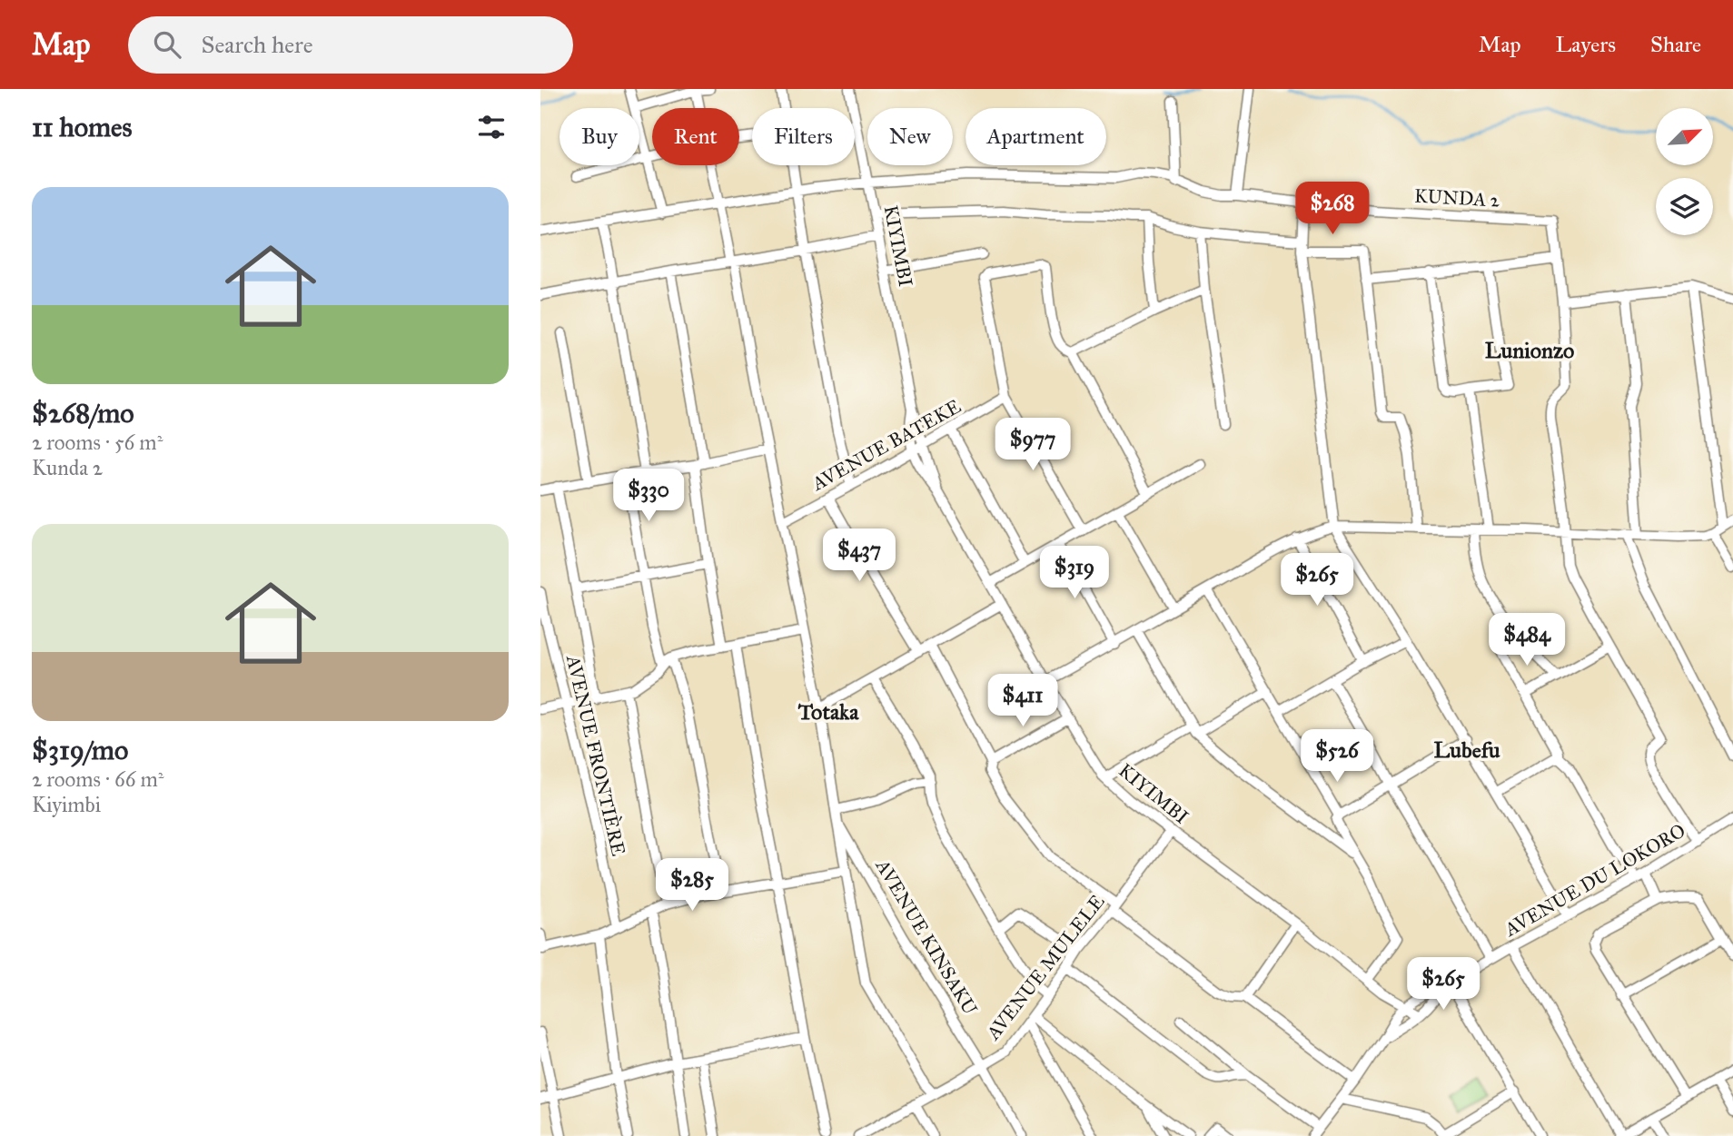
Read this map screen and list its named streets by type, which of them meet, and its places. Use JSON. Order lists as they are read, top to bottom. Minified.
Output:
{"streets":{"street":["KUNDA 2","KIYIMBI","AVENUE BATEKE","AVENUE FRONTIÈRE","AVENUE DU LOKORO","AVENUE KINSAKU","AVENUE MULELE"]},"crossings":[["KUNDA 2","KIYIMBI"],["KIYIMBI","AVENUE DU LOKORO"],["KIYIMBI","AVENUE MULELE"],["AVENUE KINSAKU","AVENUE MULELE"]],"districts":["Lunionzo","Totaka","Lubefu"],"north":"top right","page":{"header":"Map","search":"Search here","nav":["Map","Layers","Share"],"heading":"11 homes","chip":["Buy","Rent","Filters","New","Apartment"],"list":[{"name":"$268/mo","note":"2 rooms · 56 m² · Kunda 2"},{"name":"$319/mo","note":"2 rooms · 66 m² · Kiyimbi"}],"price":["$268","$977","$330","$437","$319","$265","$484","$411","$526","$285","$265"]}}
